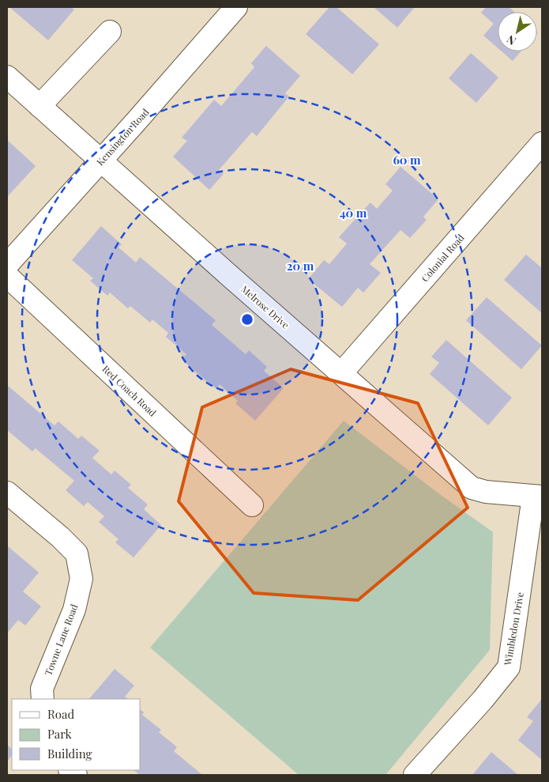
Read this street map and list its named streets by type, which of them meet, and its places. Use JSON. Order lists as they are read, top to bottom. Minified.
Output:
{"streets":{"street":["Kensington Road","Colonial Road","Melrose Drive","Red Coach Road","Wimbledon Drive","Towne Lane Road"]},"crossings":[["Kensington Road","Melrose Drive"],["Colonial Road","Melrose Drive"],["Melrose Drive","Wimbledon Drive"]],"legend":["Road","Park","Building"],"north":"bottom left","rings":["60 m","40 m","20 m"]}
